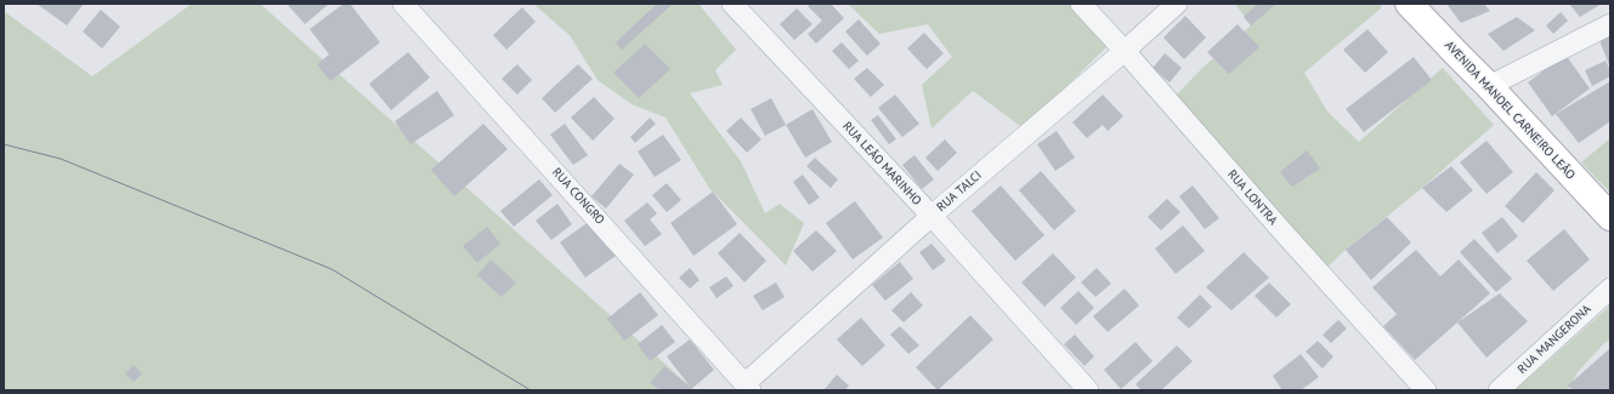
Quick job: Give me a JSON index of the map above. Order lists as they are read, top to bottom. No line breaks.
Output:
{"streets":{"main road":["AVENIDA MANOEL CARNEIRO LEÃO"],"street":["RUA LEÃO MARINHO","RUA TALCI","RUA CONGRO","RUA LONTRA","RUA MANGERONA"]},"crossings":[["RUA LEÃO MARINHO","RUA TALCI"],["RUA TALCI","RUA CONGRO"],["RUA TALCI","RUA LONTRA"]]}
